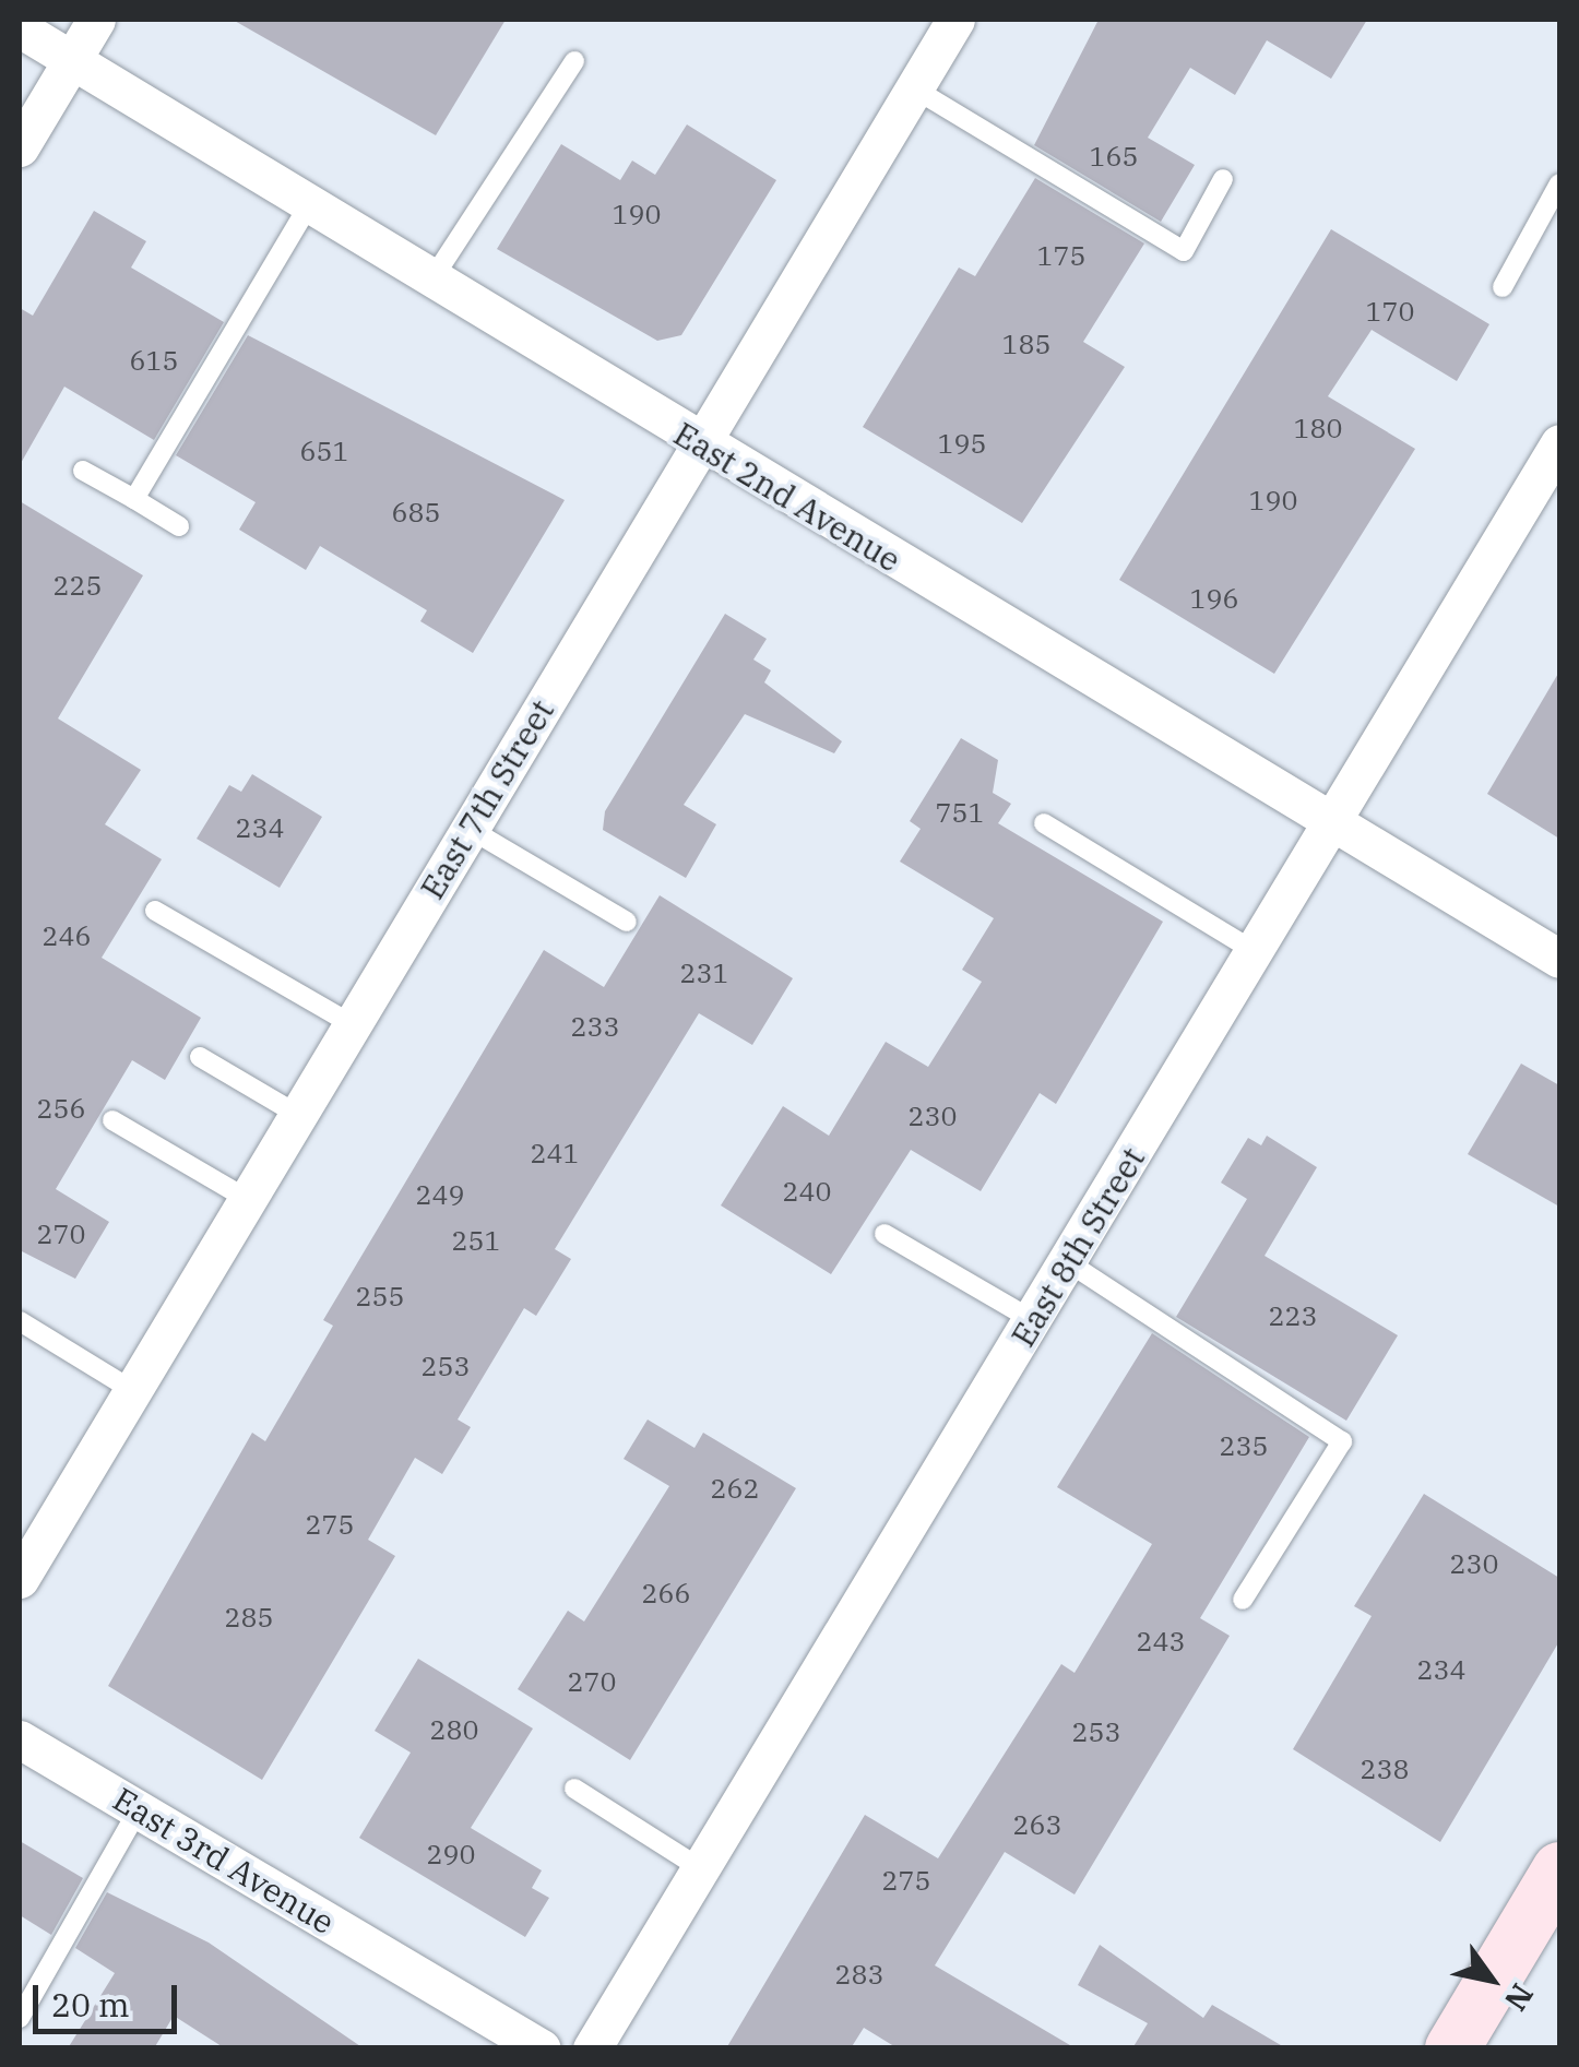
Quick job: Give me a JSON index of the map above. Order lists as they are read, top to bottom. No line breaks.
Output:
{"streets":{"street":["East 2nd Avenue","East 7th Street","East 8th Street","East 3rd Avenue"]},"crossings":[["East 2nd Avenue","East 7th Street"],["East 2nd Avenue","East 8th Street"]],"house_numbers":["165","190","175","170","185","615","180","195","651","190","685","225","196","751","234","246","231","233","256","230","241","240","249","270","251","255","223","253","235","262","275","230","266","285","243","234","270","280","253","238","263","290","275","283"],"scale_bar":"20 m","north":"bottom right"}
